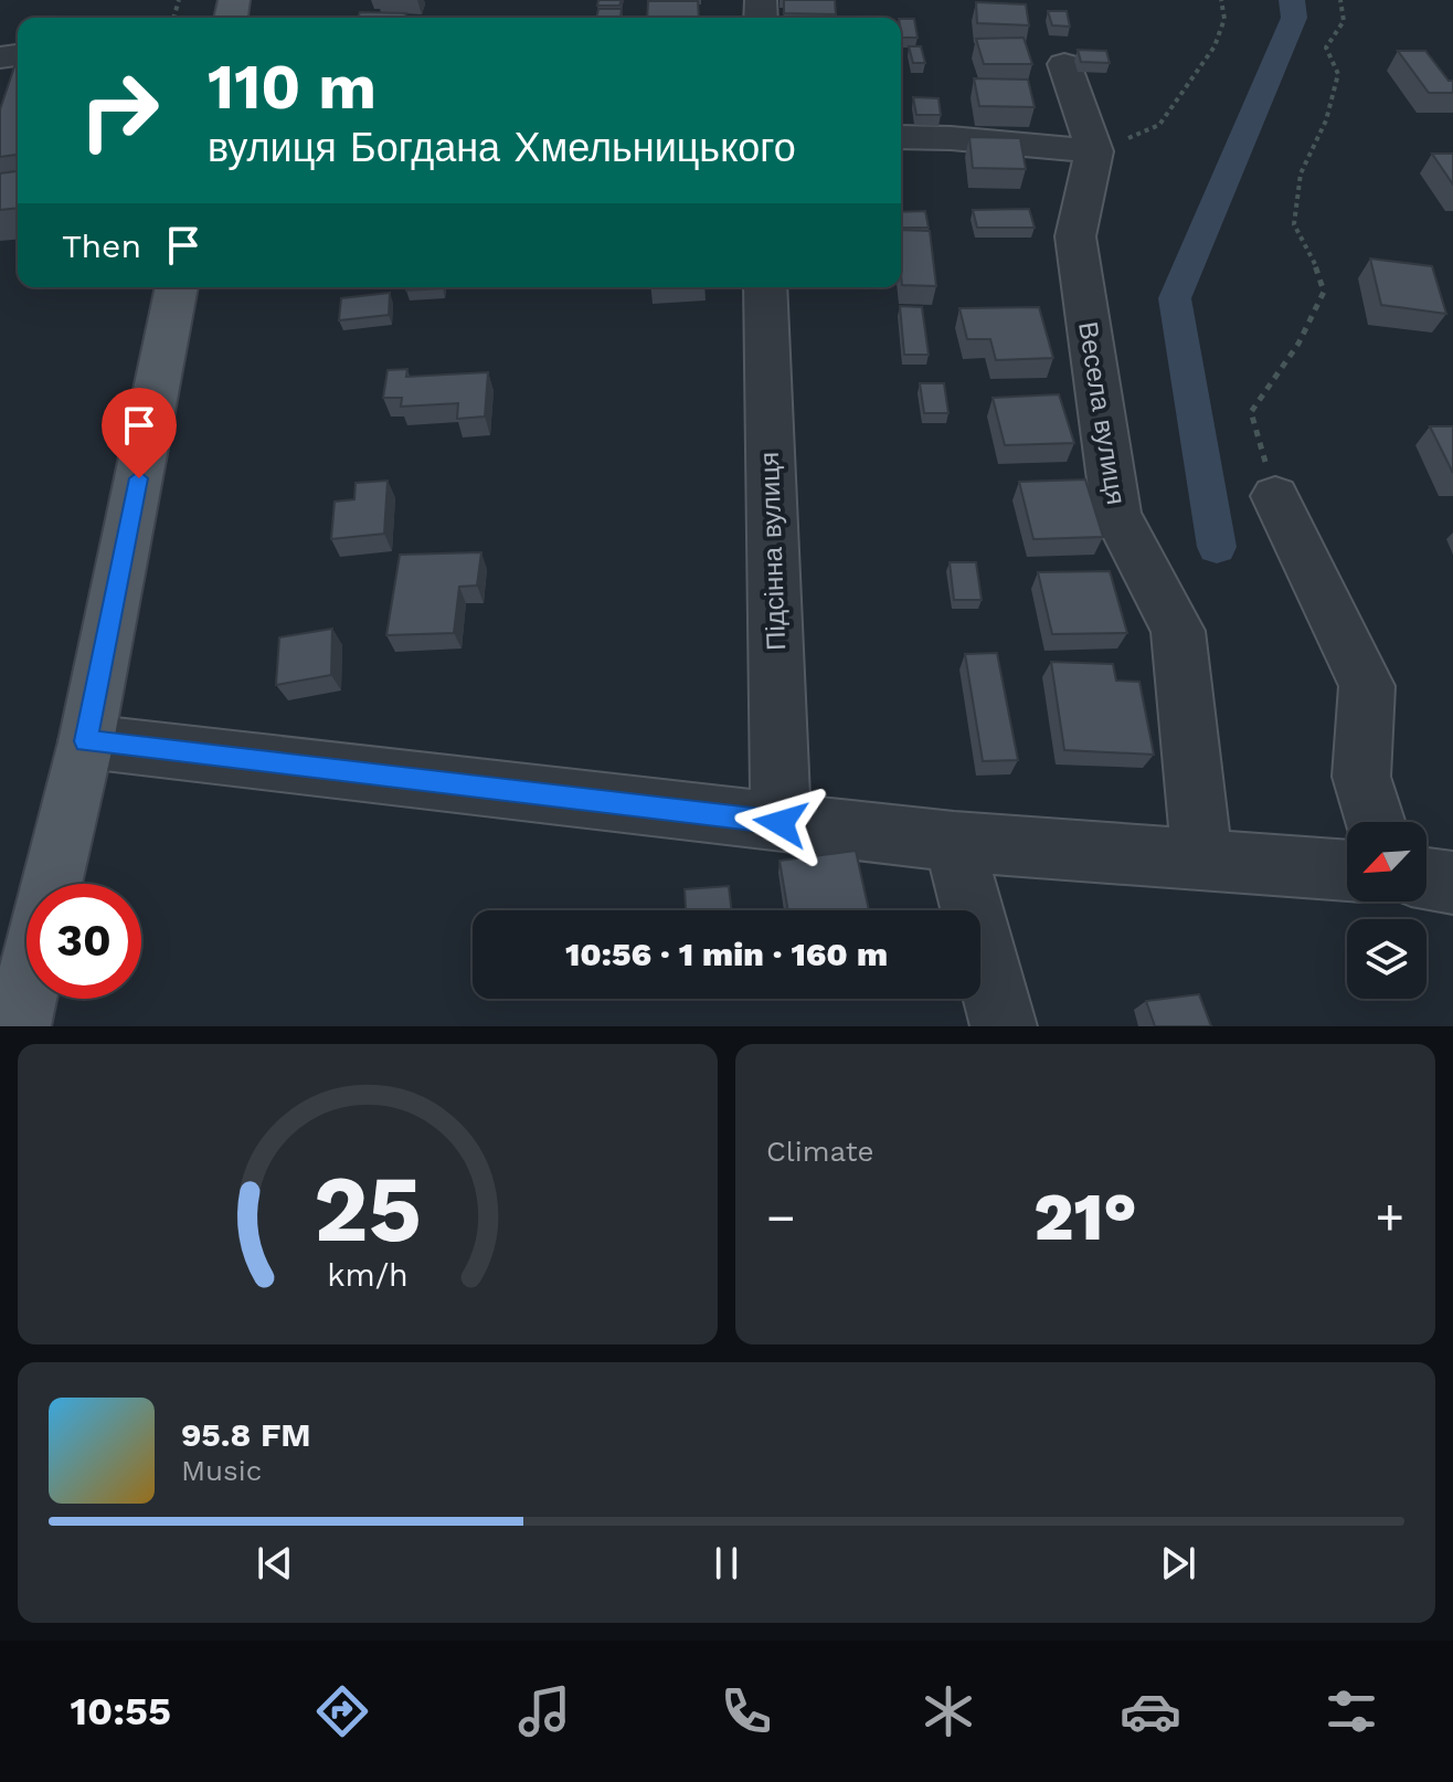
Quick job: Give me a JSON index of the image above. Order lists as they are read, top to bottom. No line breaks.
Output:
{"streets":{"street":["Весела вулиця","Підсінна вулиця"]},"north":"bottom left","page":{"turn":["110 m","вулиця Богдана Хмельницького"],"then":"Then","limit":"30","trip":"10:56 · 1 min · 160 m","tile":"Climate","heat":["−","21°","+"],"song":["95.8 FM","Music"],"tabs":"10:55","gauge":["25","km/h"]}}
